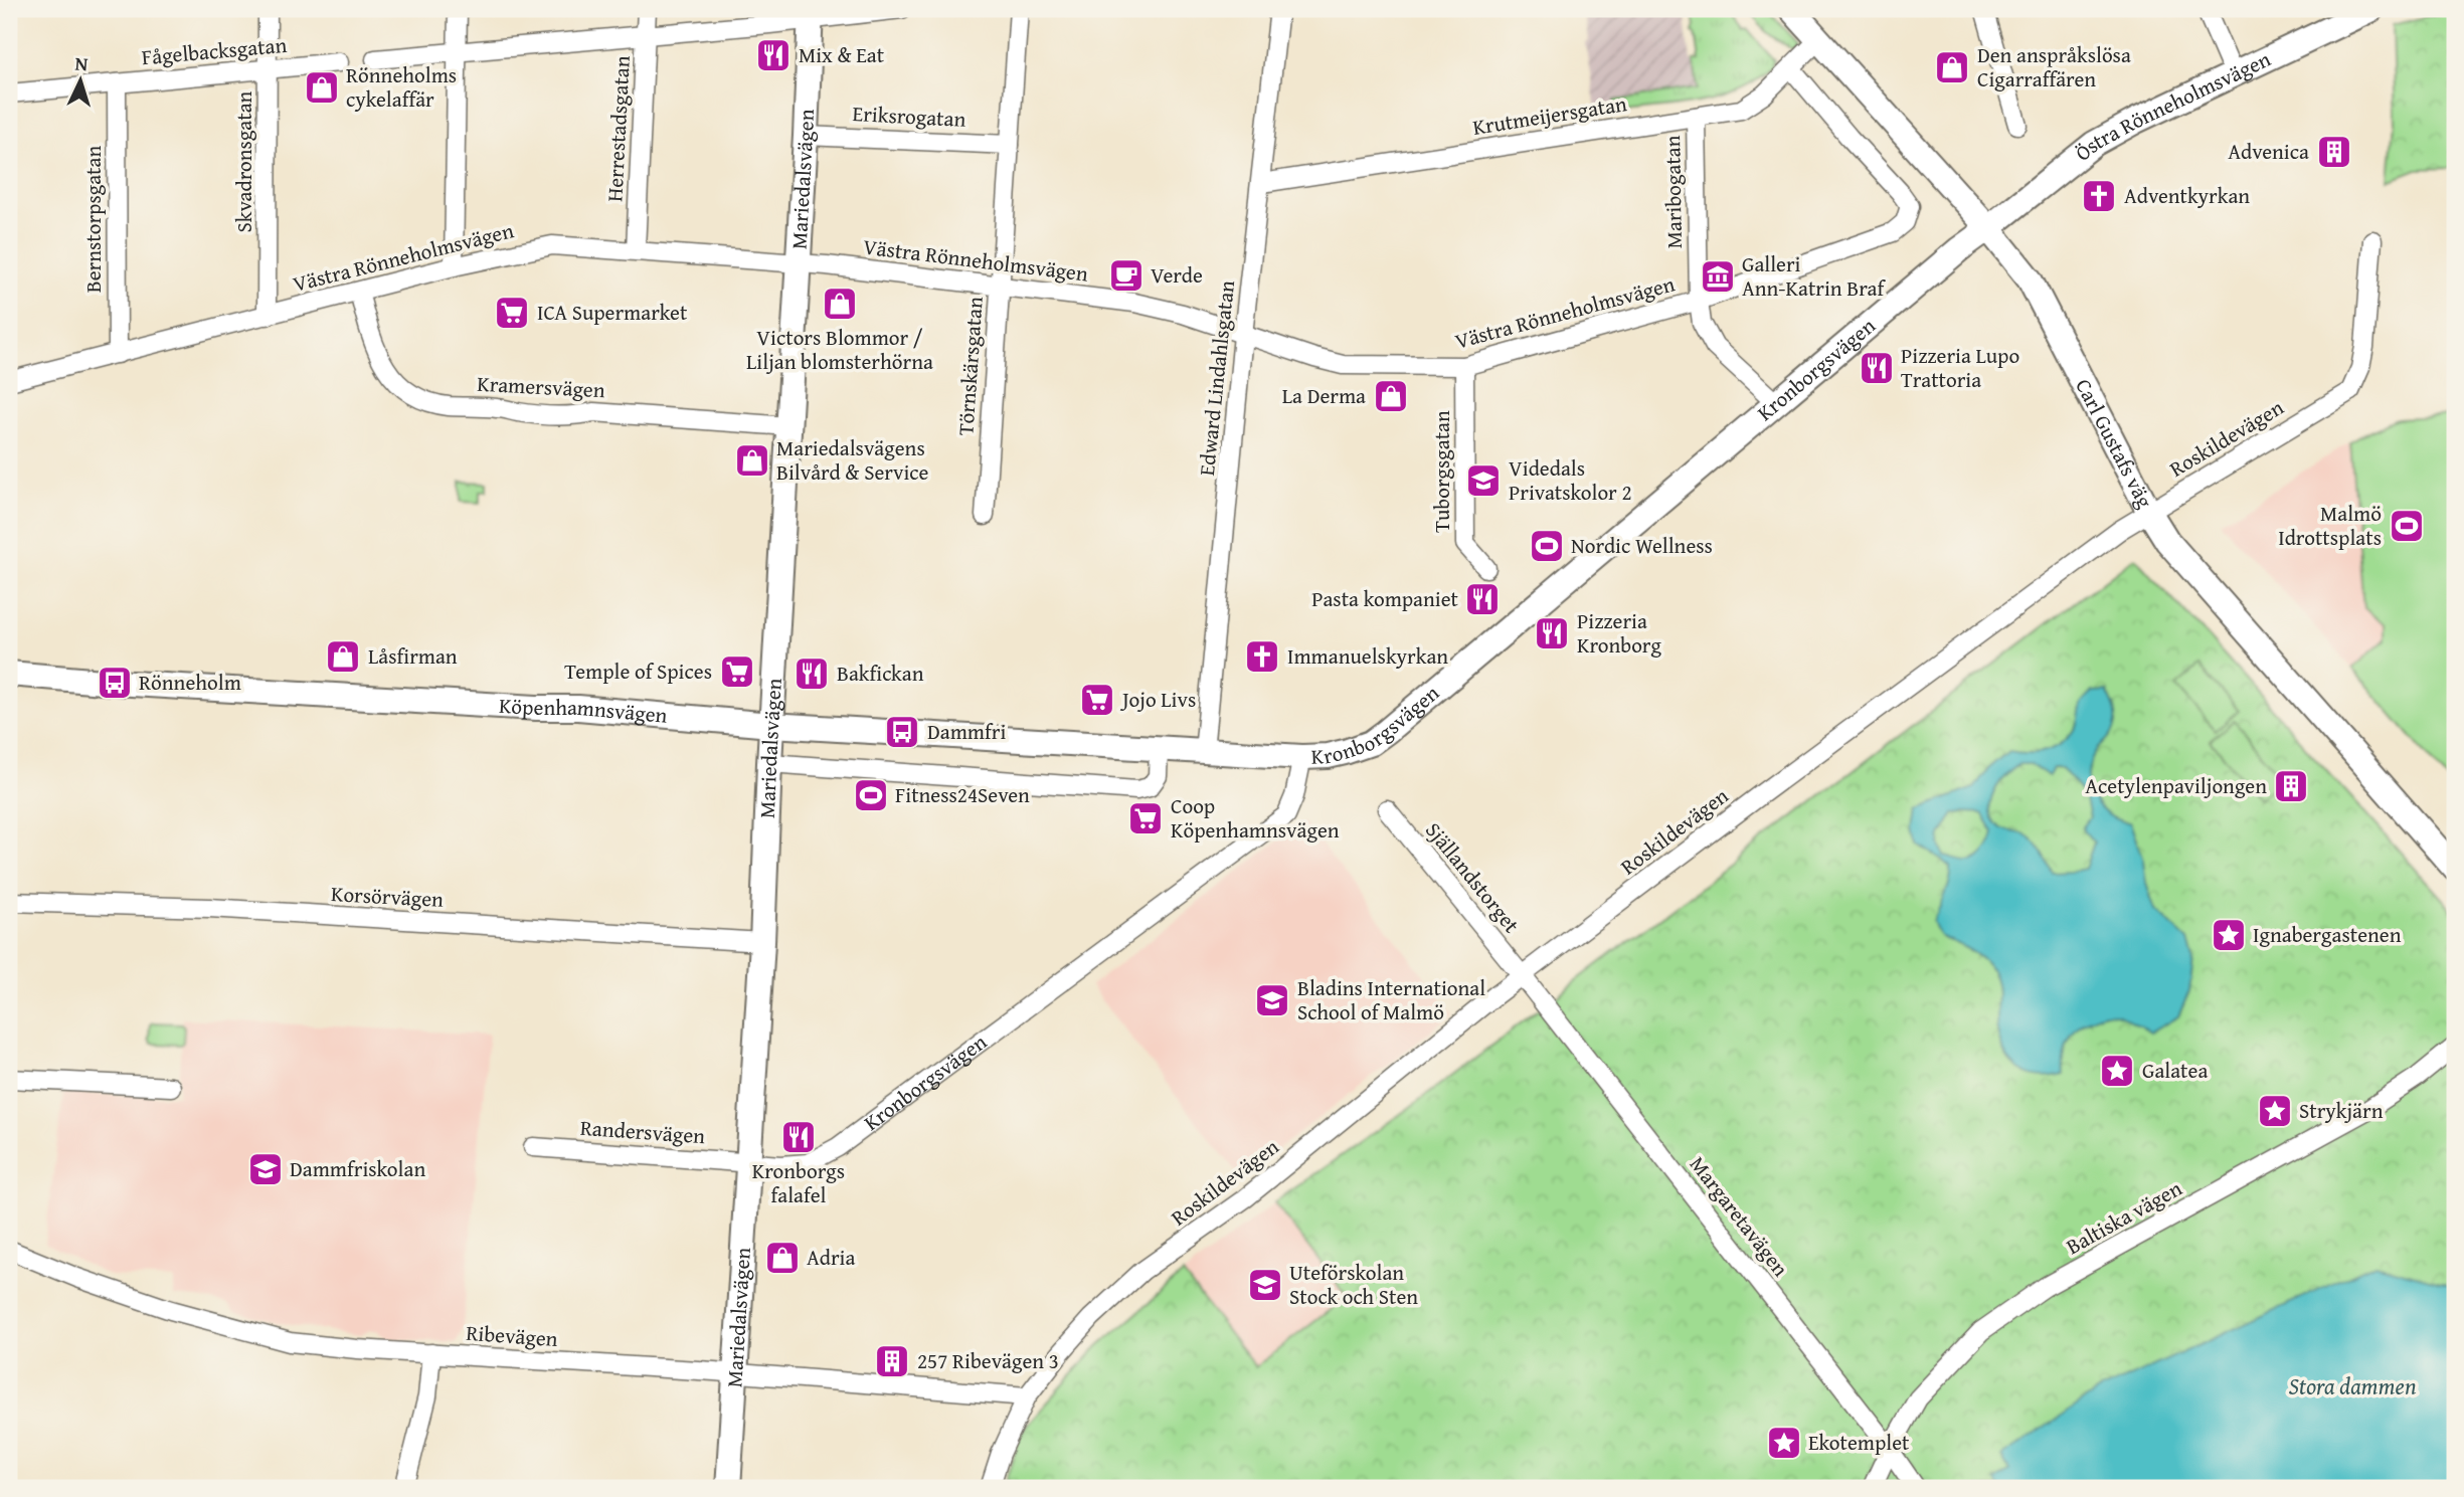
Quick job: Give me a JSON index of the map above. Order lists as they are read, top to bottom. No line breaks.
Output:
{"streets":{"street":["Fågelbacksgatan","Östra Rönneholmsvägen","Krutmeijersgatan","Eriksrogatan","Herrestadsgatan","Skvadronsgatan","Mariedalsvägen","Maribogatan","Bernstorpsgatan","Västra Rönneholmsvägen","Törnskärsgatan","Kronborgsvägen","Edward Lindahlsgatan","Kramersvägen","Roskildevägen","Carl Gustafs väg","Tuborgsgatan","Köpenhamnsvägen","Själlandstorget","Korsörvägen","Randersvägen","Margaretavägen","Baltiska vägen","Ribevägen"]},"crossings":[["Fågelbacksgatan","Skvadronsgatan"],["Fågelbacksgatan","Bernstorpsgatan"],["Östra Rönneholmsvägen","Kronborgsvägen"],["Östra Rönneholmsvägen","Carl Gustafs väg"],["Krutmeijersgatan","Maribogatan"],["Krutmeijersgatan","Västra Rönneholmsvägen"],["Krutmeijersgatan","Edward Lindahlsgatan"],["Krutmeijersgatan","Carl Gustafs väg"],["Eriksrogatan","Mariedalsvägen"],["Eriksrogatan","Törnskärsgatan"],["Herrestadsgatan","Västra Rönneholmsvägen"],["Skvadronsgatan","Västra Rönneholmsvägen"],["Mariedalsvägen","Västra Rönneholmsvägen"],["Mariedalsvägen","Kronborgsvägen"],["Mariedalsvägen","Kramersvägen"],["Mariedalsvägen","Köpenhamnsvägen"],["Mariedalsvägen","Korsörvägen"],["Mariedalsvägen","Randersvägen"],["Mariedalsvägen","Ribevägen"],["Maribogatan","Västra Rönneholmsvägen"],["Maribogatan","Kronborgsvägen"],["Bernstorpsgatan","Västra Rönneholmsvägen"],["Västra Rönneholmsvägen","Törnskärsgatan"],["Västra Rönneholmsvägen","Edward Lindahlsgatan"],["Västra Rönneholmsvägen","Kramersvägen"],["Västra Rönneholmsvägen","Tuborgsgatan"],["Kronborgsvägen","Carl Gustafs väg"],["Kronborgsvägen","Köpenhamnsvägen"],["Kronborgsvägen","Randersvägen"],["Edward Lindahlsgatan","Köpenhamnsvägen"],["Roskildevägen","Carl Gustafs väg"],["Roskildevägen","Själlandstorget"],["Roskildevägen","Margaretavägen"],["Roskildevägen","Ribevägen"],["Själlandstorget","Margaretavägen"],["Margaretavägen","Baltiska vägen"]],"water":["Stora dammen"],"places":{"restaurant":["Mix & Eat","Pizzeria Lupo Trattoria","Pasta kompaniet","Pizzeria Kronborg","Bakfickan","Kronborgs falafel"],"shop":["Den anspråkslösa Cigarraffären","Rönneholms cykelaffär","Victors Blommor / Liljan blomsterhörna","La Derma","Mariedalsvägens Bilvård & Service","Låsfirman","Adria"],"building":["Advenica","Acetylenpaviljongen","257 Ribevägen 3"],"church":["Adventkyrkan","Immanuelskyrkan"],"cafe":["Verde"],"museum":["Galleri Ann-Katrin Braf"],"supermarket":["ICA Supermarket","Temple of Spices","Jojo Livs","Coop Köpenhamnsvägen"],"school or university":["Videdals Privatskolor 2","Bladins International School of Malmö","Dammfriskolan","Uteförskolan Stock och Sten"],"sports":["Malmö Idrottsplats","Nordic Wellness","Fitness24Seven"],"bus stop":["Rönneholm","Dammfri"],"place":["Ignabergastenen","Galatea","Strykjärn","Ekotemplet"]},"north":"top"}
